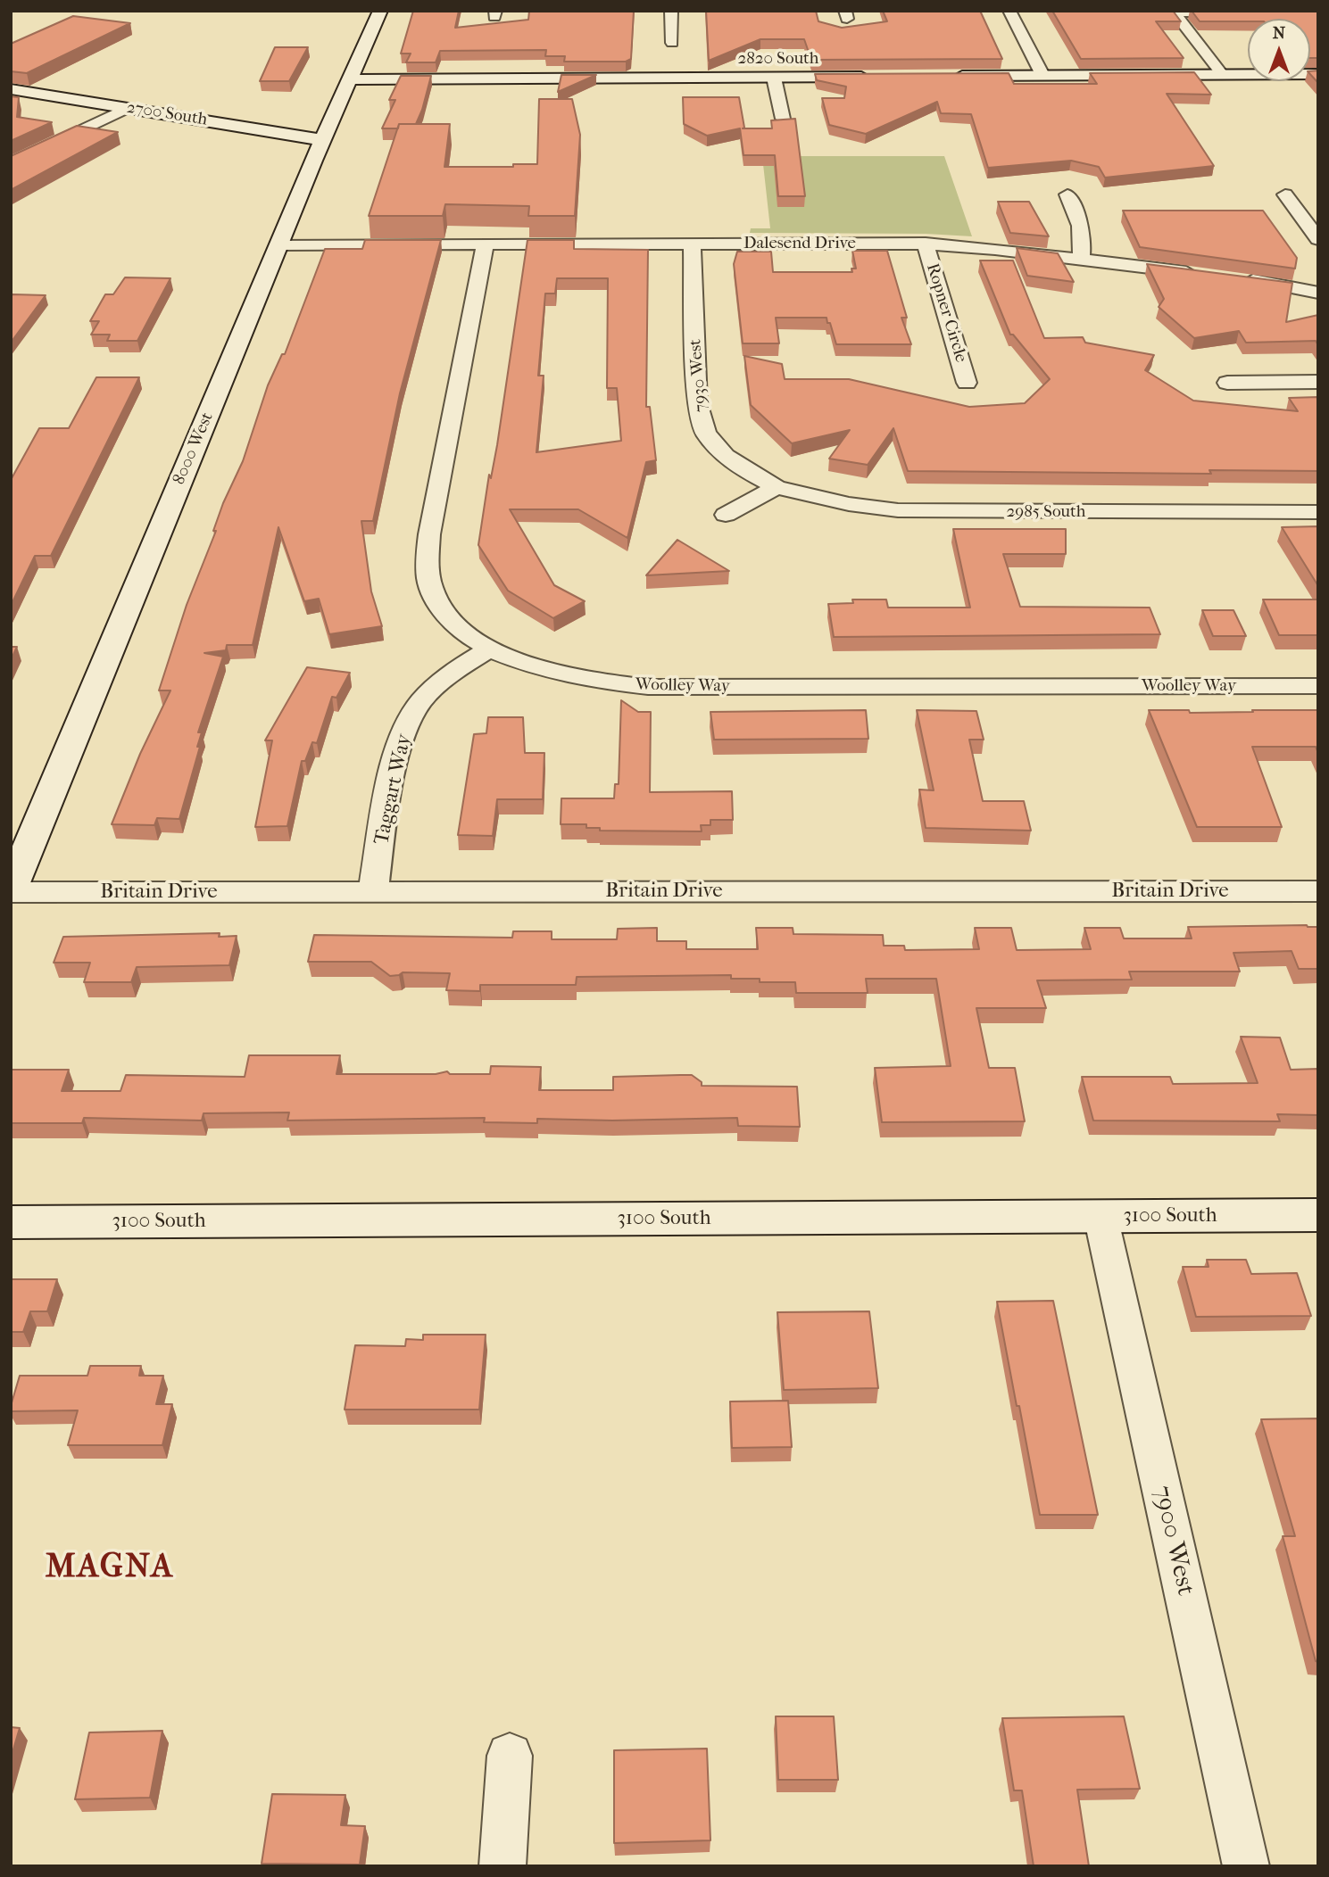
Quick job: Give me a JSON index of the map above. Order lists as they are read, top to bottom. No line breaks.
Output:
{"streets":{"street":["2820 South","2700 South","Dalesend Drive","Ropner Circle","7930 West","8000 West","2985 South","Woolley Way","Taggart Way","Britain Drive","3100 South","7900 West"]},"crossings":[["2820 South","8000 West"],["2700 South","8000 West"],["Dalesend Drive","Ropner Circle"],["Dalesend Drive","7930 West"],["Dalesend Drive","8000 West"],["Dalesend Drive","Woolley Way"],["7930 West","2985 South"],["8000 West","Britain Drive"],["Woolley Way","Taggart Way"],["Taggart Way","Britain Drive"],["3100 South","7900 West"]],"districts":["MAGNA"],"north":"top"}
